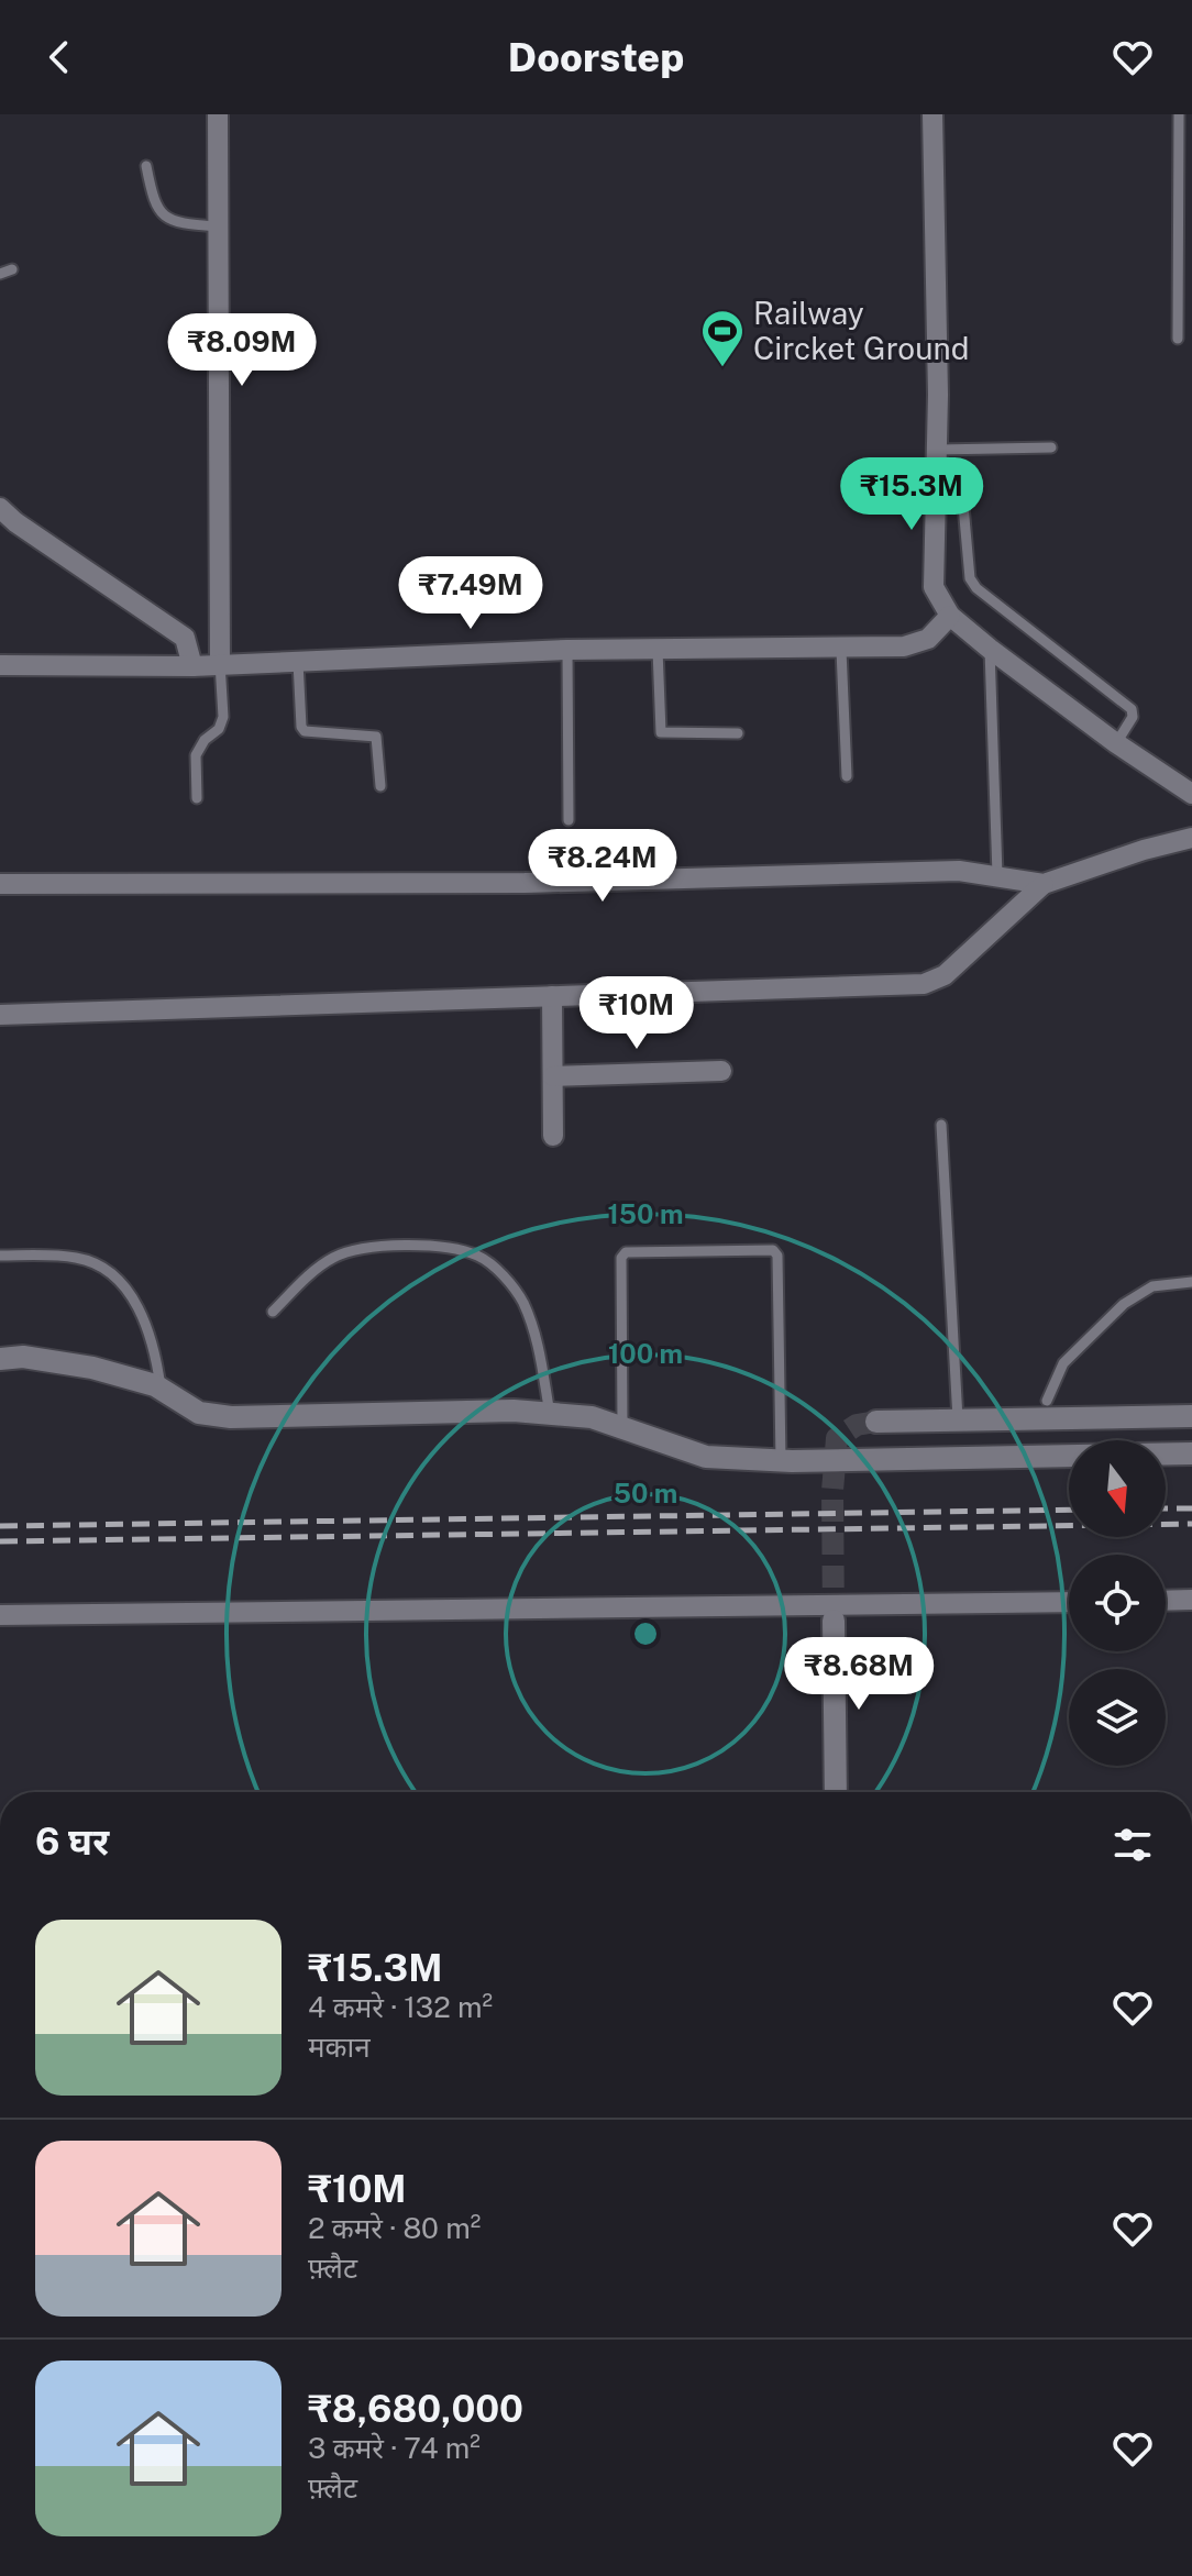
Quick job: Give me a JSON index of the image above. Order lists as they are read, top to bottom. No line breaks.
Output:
{"places":{"sports":["Railway Circket Ground"]},"north":"bottom","page":{"header":"Doorstep","price":["₹8.09M","₹15.3M","₹7.49M","₹8.24M","₹10M","₹8.68M"],"heading":"6 घर","list":[{"name":"₹15.3M","note":"4 कमरे · 132 m² · मकान"},{"name":"₹10M","note":"2 कमरे · 80 m² · फ़्लैट"},{"name":"₹8,680,000","note":"3 कमरे · 74 m² · फ़्लैट"}]},"rings":["150 m","100 m","50 m"]}
